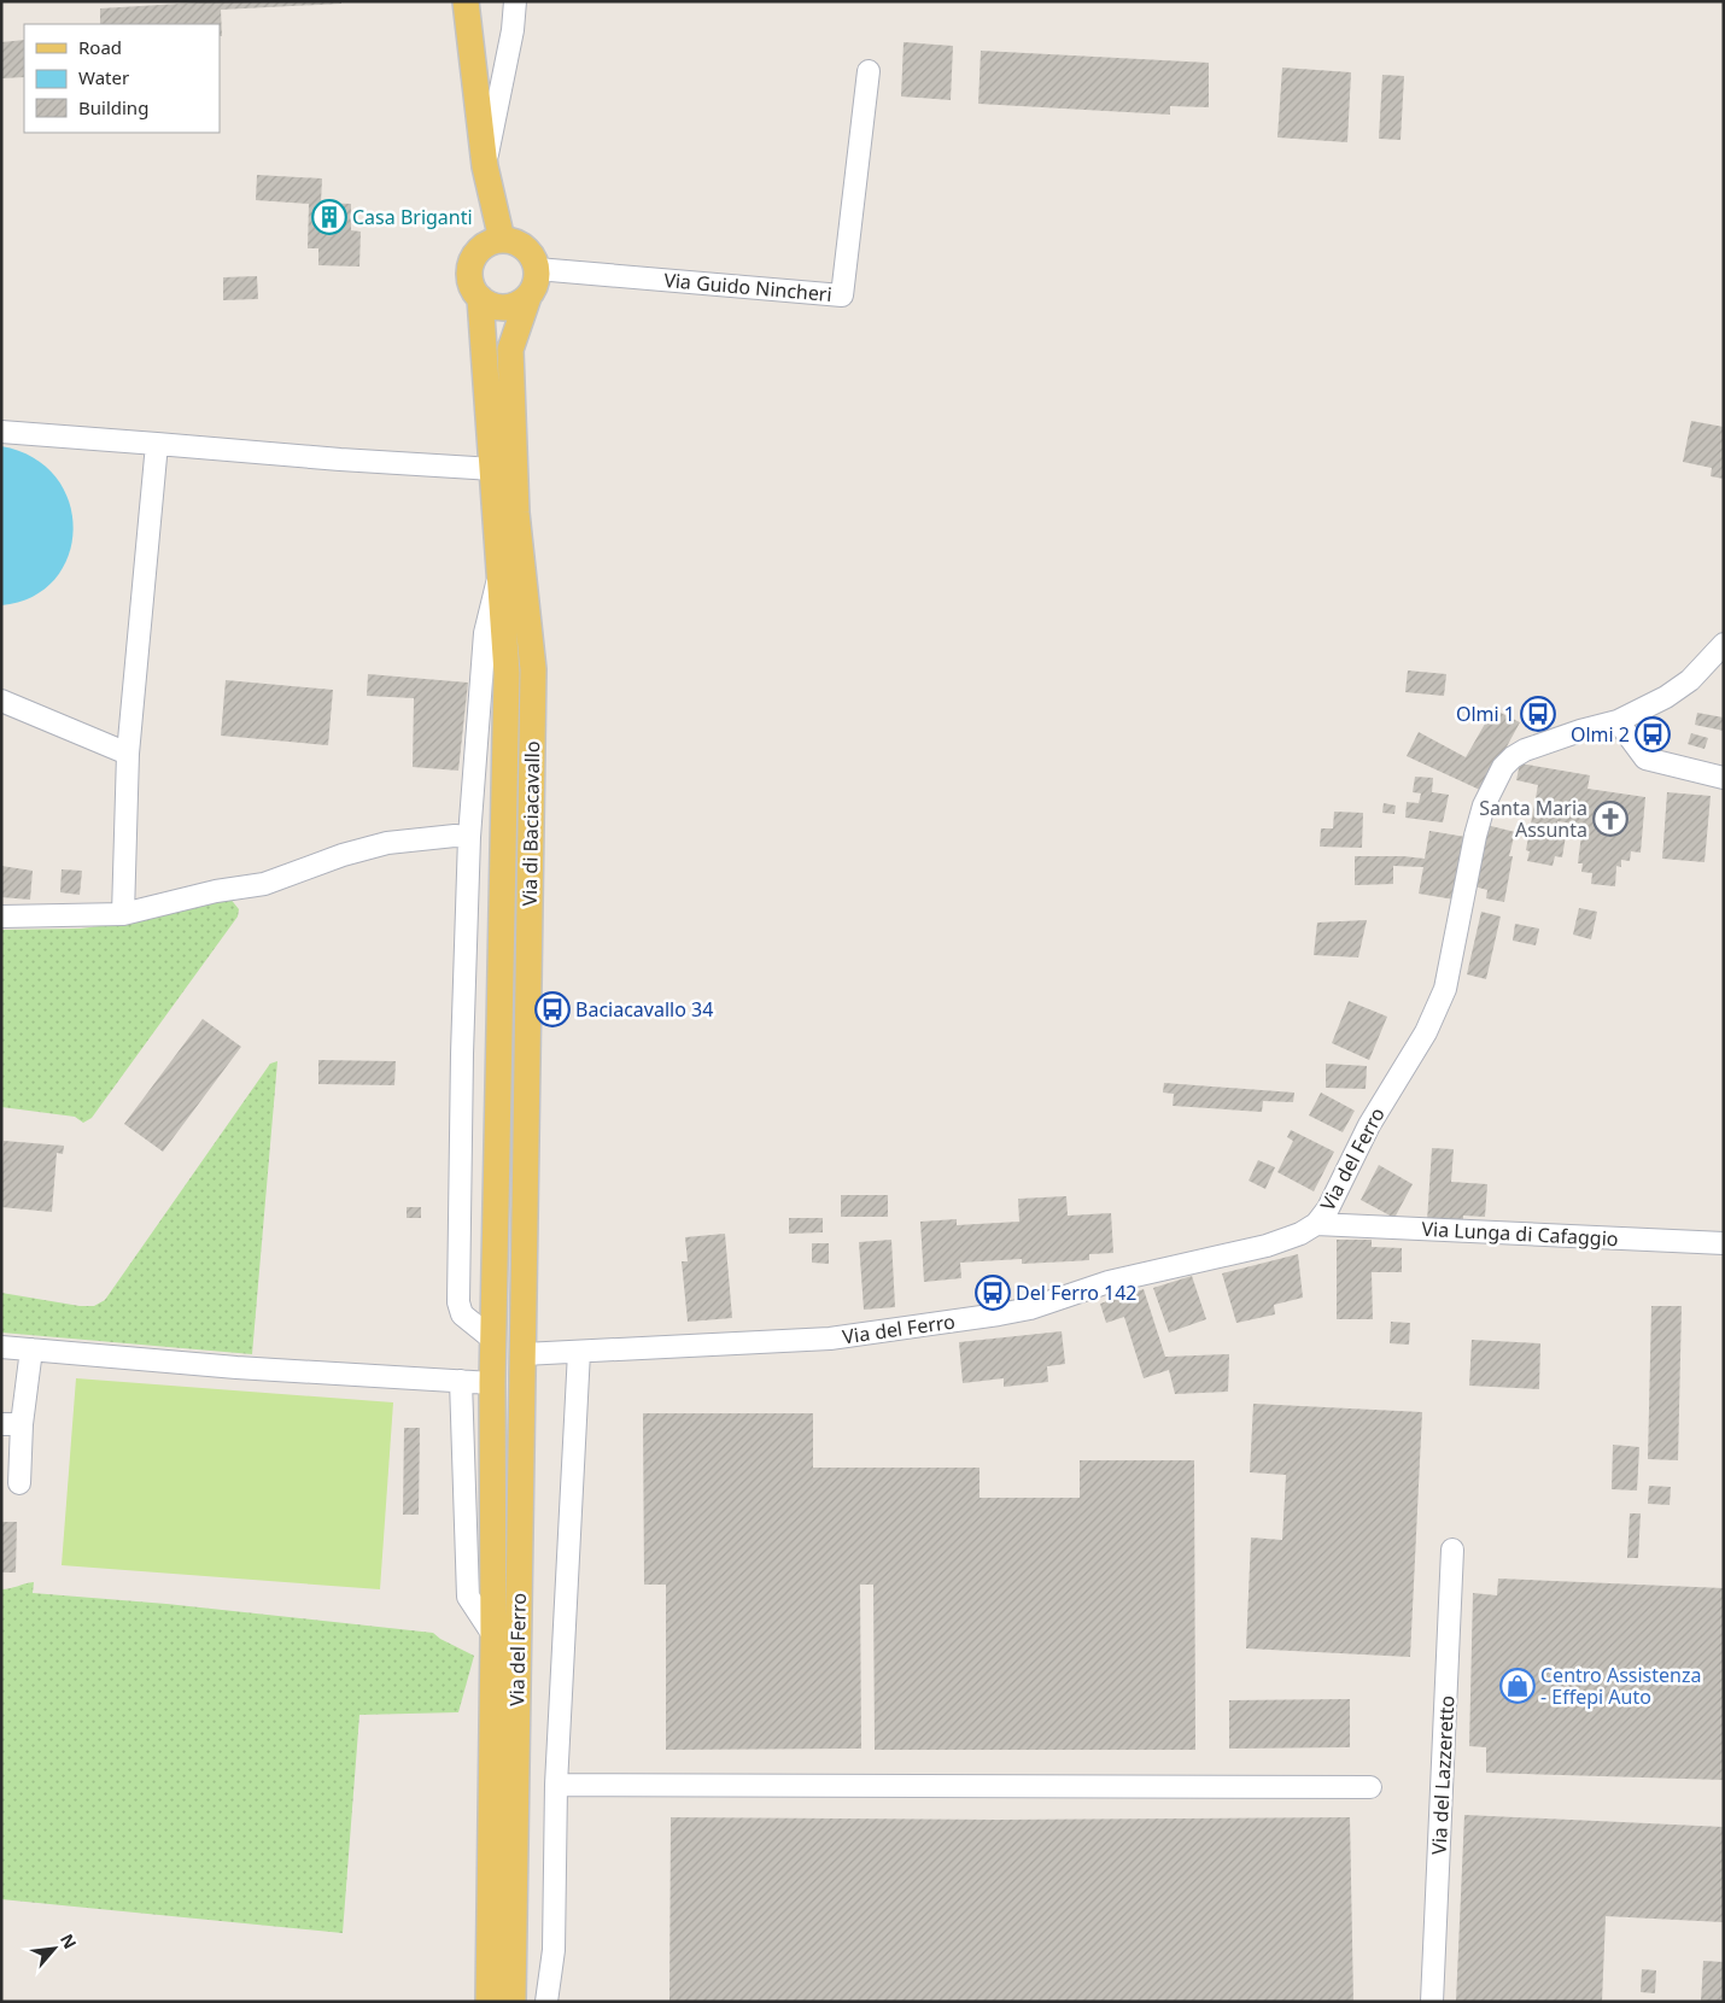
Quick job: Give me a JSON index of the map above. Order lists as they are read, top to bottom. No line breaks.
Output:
{"streets":{"main road":["Via di Baciacavallo","Via del Ferro"],"street":["Via Guido Nincheri","Via Lunga di Cafaggio","Via del Lazzeretto"]},"crossings":[["Via Guido Nincheri","Via di Baciacavallo"],["Via di Baciacavallo","Via del Ferro"],["Via del Ferro","Via Lunga di Cafaggio"]],"places":{"building":["Casa Briganti"],"bus stop":["Olmi 1","Olmi 2","Baciacavallo 34","Del Ferro 142"],"church":["Santa Maria Assunta"],"shop":["Centro Assistenza - Effepi Auto"]},"legend":["Road","Water","Building"],"north":"top right"}
